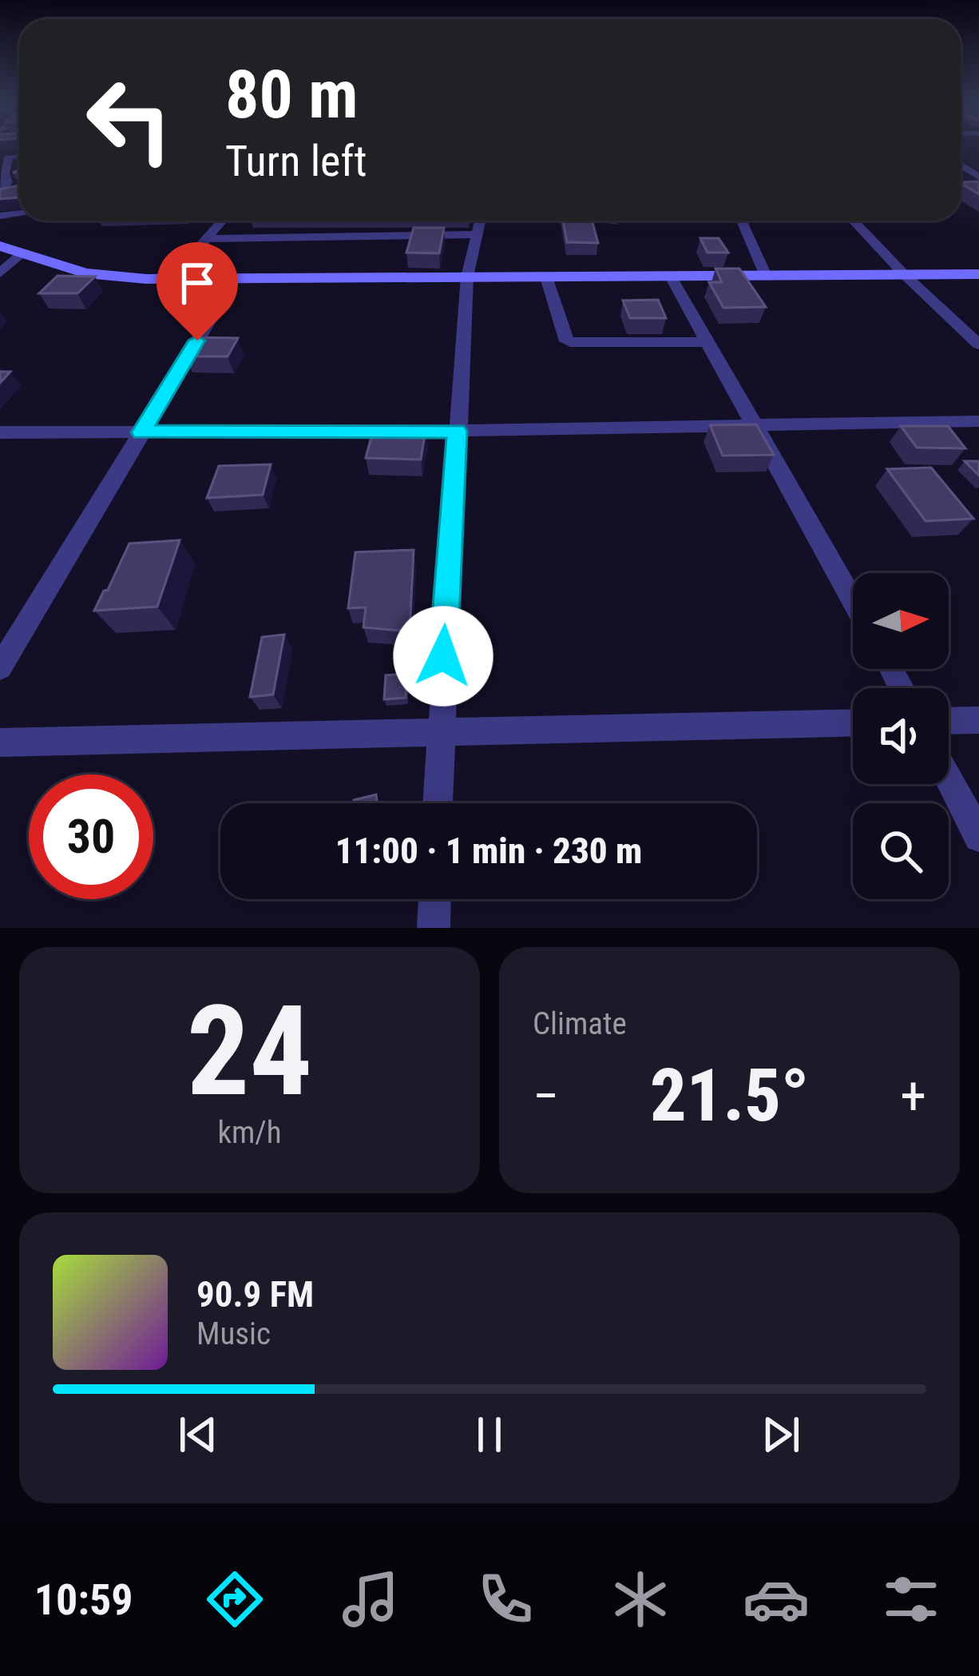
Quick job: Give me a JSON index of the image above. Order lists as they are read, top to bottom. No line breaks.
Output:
{"north":"right","page":{"turn":["80 m","Turn left"],"limit":"30","trip":"11:00 · 1 min · 230 m","tile":[["24","km/h"],"Climate"],"heat":["−","21.5°","+"],"song":["90.9 FM","Music"],"tabs":"10:59"}}
